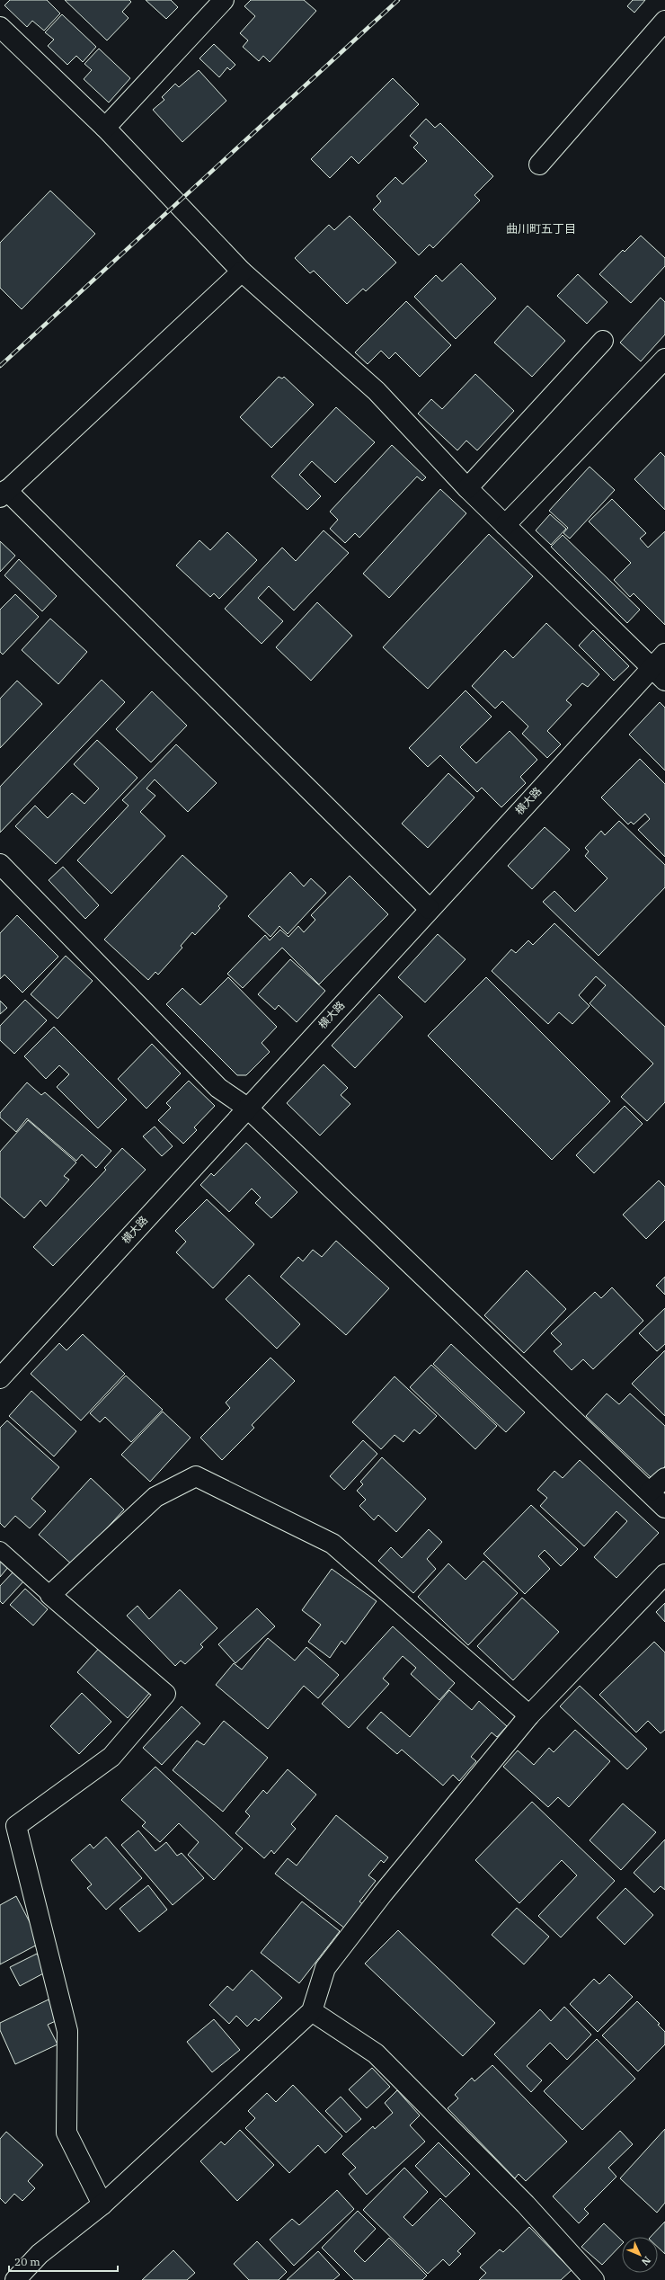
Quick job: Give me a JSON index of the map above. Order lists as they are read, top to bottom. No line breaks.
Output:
{"streets":{"street":["横大路"]},"districts":["曲川町五丁目"],"scale_bar":"20 m","north":"bottom right"}
